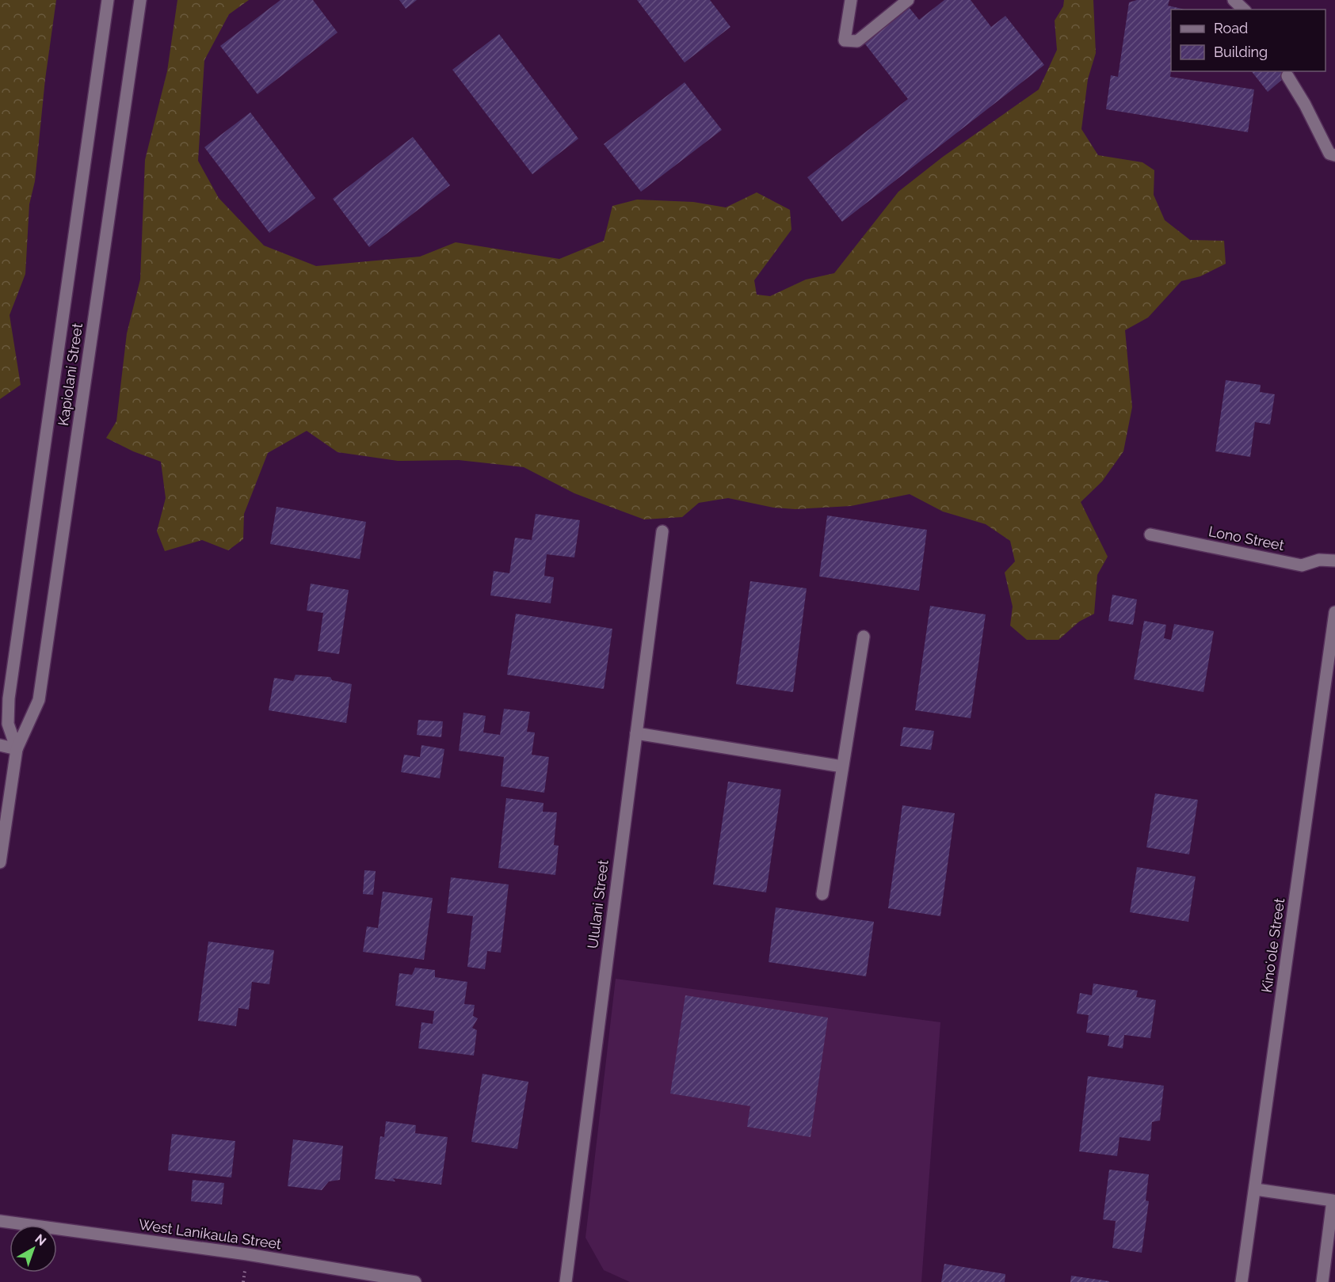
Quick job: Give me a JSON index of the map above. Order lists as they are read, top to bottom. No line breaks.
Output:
{"streets":{"street":["Kapiolani Street","Lono Street","Ululani Street","Kinoʻole Street","West Lanikaula Street"]},"legend":["Road","Building"],"north":"top right"}
